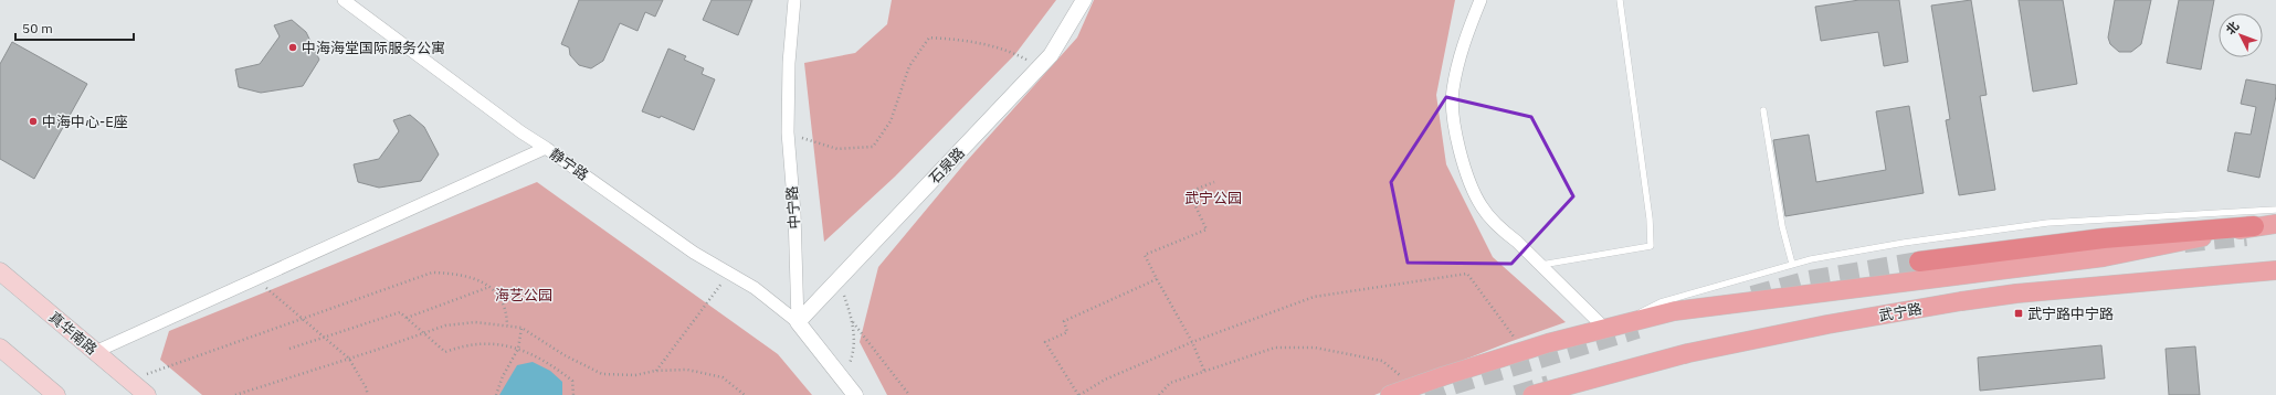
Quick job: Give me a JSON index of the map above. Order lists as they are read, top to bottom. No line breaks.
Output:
{"streets":{"main road":["武宁路","真华南路"],"street":["静宁路","石泉路","中宁路"]},"crossings":[["静宁路","石泉路"],["静宁路","中宁路"],["石泉路","中宁路"]],"parks":["武宁公园","海艺公园"],"places":{"other":["中海海堂国际服务公寓","中海中心-E座"],"transit":["武宁路中宁路"]},"scale_bar":"50 m","north":"top left"}
